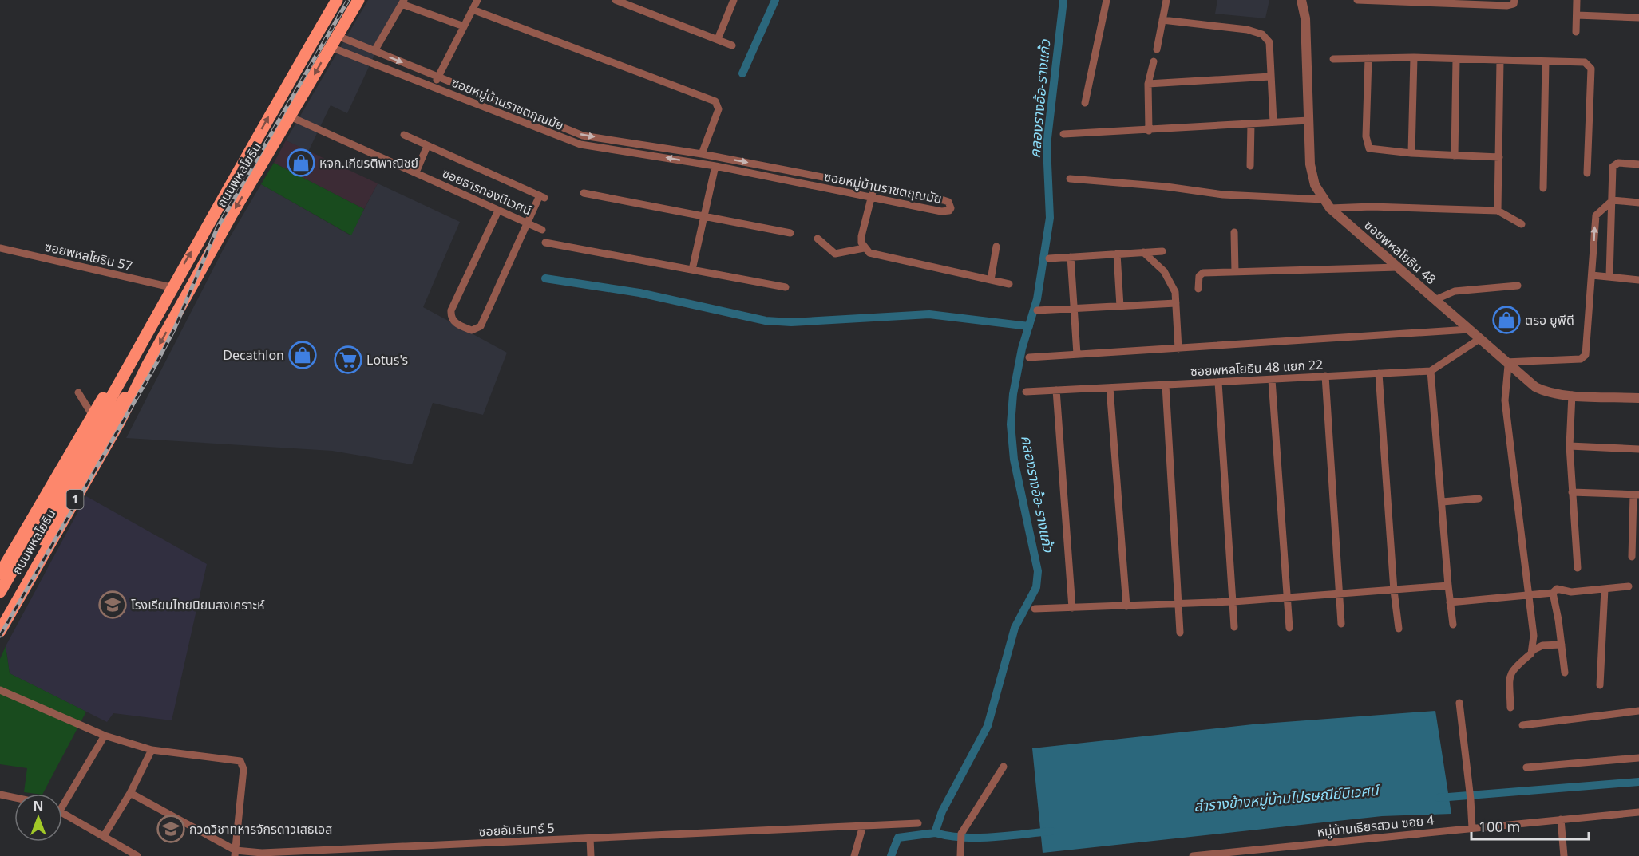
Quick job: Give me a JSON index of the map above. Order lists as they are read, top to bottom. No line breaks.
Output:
{"streets":{"main road":["ถนนพหลโยธิน","1"],"street":["ซอยหมู่บ้านราชตฤณมัย","ซอยธารทองนิเวศน์","ซอยพหลโยธิน 48","ซอยพหลโยธิน 57","ซอยพหลโยธิน 48 แยก 22","หมู่บ้านเธียรสวน ซอย 4","ซอยอัมรินทร์ 5"]},"crossings":[["ซอยหมู่บ้านราชตฤณมัย","ถนนพหลโยธิน"],["ถนนพหลโยธิน","ซอยธารทองนิเวศน์"],["ถนนพหลโยธิน","ซอยพหลโยธิน 57"]],"water":["คลองรางอ้อ-รางแก้ว","ลำรางข้างหมู่บ้านไปรษณีย์นิเวศน์"],"places":{"shop":["หจก.เกียรติพาณิชย์","ตรอ ยูพีดี","Decathlon"],"supermarket":["Lotus's"],"school or university":["โรงเรียนไทยนิยมสงเคราะห์","กวดวิชาทหารจักรดาวเสธเอส"]},"scale_bar":"100 m","north":"top"}
